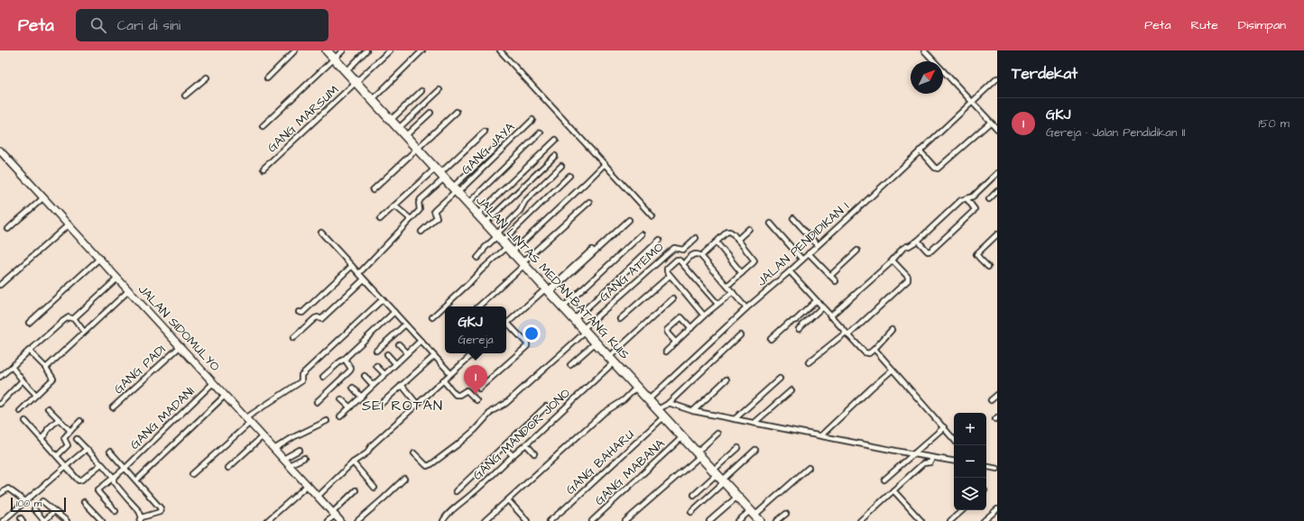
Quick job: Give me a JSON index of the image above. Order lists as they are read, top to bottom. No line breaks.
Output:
{"streets":{"highway":["JALAN LINTAS MEDAN–BATANG KUIS"],"street":["GANG MARSUM","GANG JAYA","JALAN PENDIDIKAN I","GANG ATEMO","JALAN SIDOMULYO","GANG PADI","GANG MADANI","GANG MANDOR JONO","GANG BAHARU","GANG MABANA"]},"crossings":[["GANG MARSUM","JALAN LINTAS MEDAN–BATANG KUIS"],["GANG JAYA","JALAN LINTAS MEDAN–BATANG KUIS"],["JALAN PENDIDIKAN I","JALAN LINTAS MEDAN–BATANG KUIS"],["GANG ATEMO","JALAN LINTAS MEDAN–BATANG KUIS"],["JALAN LINTAS MEDAN–BATANG KUIS","GANG MANDOR JONO"],["JALAN LINTAS MEDAN–BATANG KUIS","GANG BAHARU"],["JALAN LINTAS MEDAN–BATANG KUIS","GANG MABANA"],["JALAN SIDOMULYO","GANG PADI"],["JALAN SIDOMULYO","GANG MADANI"]],"districts":["SEI ROTAN"],"scale_bar":"100 m","north":"top right","page":{"header":"Peta","search":"Cari di sini","nav":["Peta","Rute","Disimpan"],"heading":"Terdekat","list":[{"mark":"1","name":"GKJ","note":"Gereja · Jalan Pendidikan II","value":"150 m"}],"popup":["GKJ","Gereja"],"pins":"1","map_buttons":["+","−"],"scale":"100 m"}}
